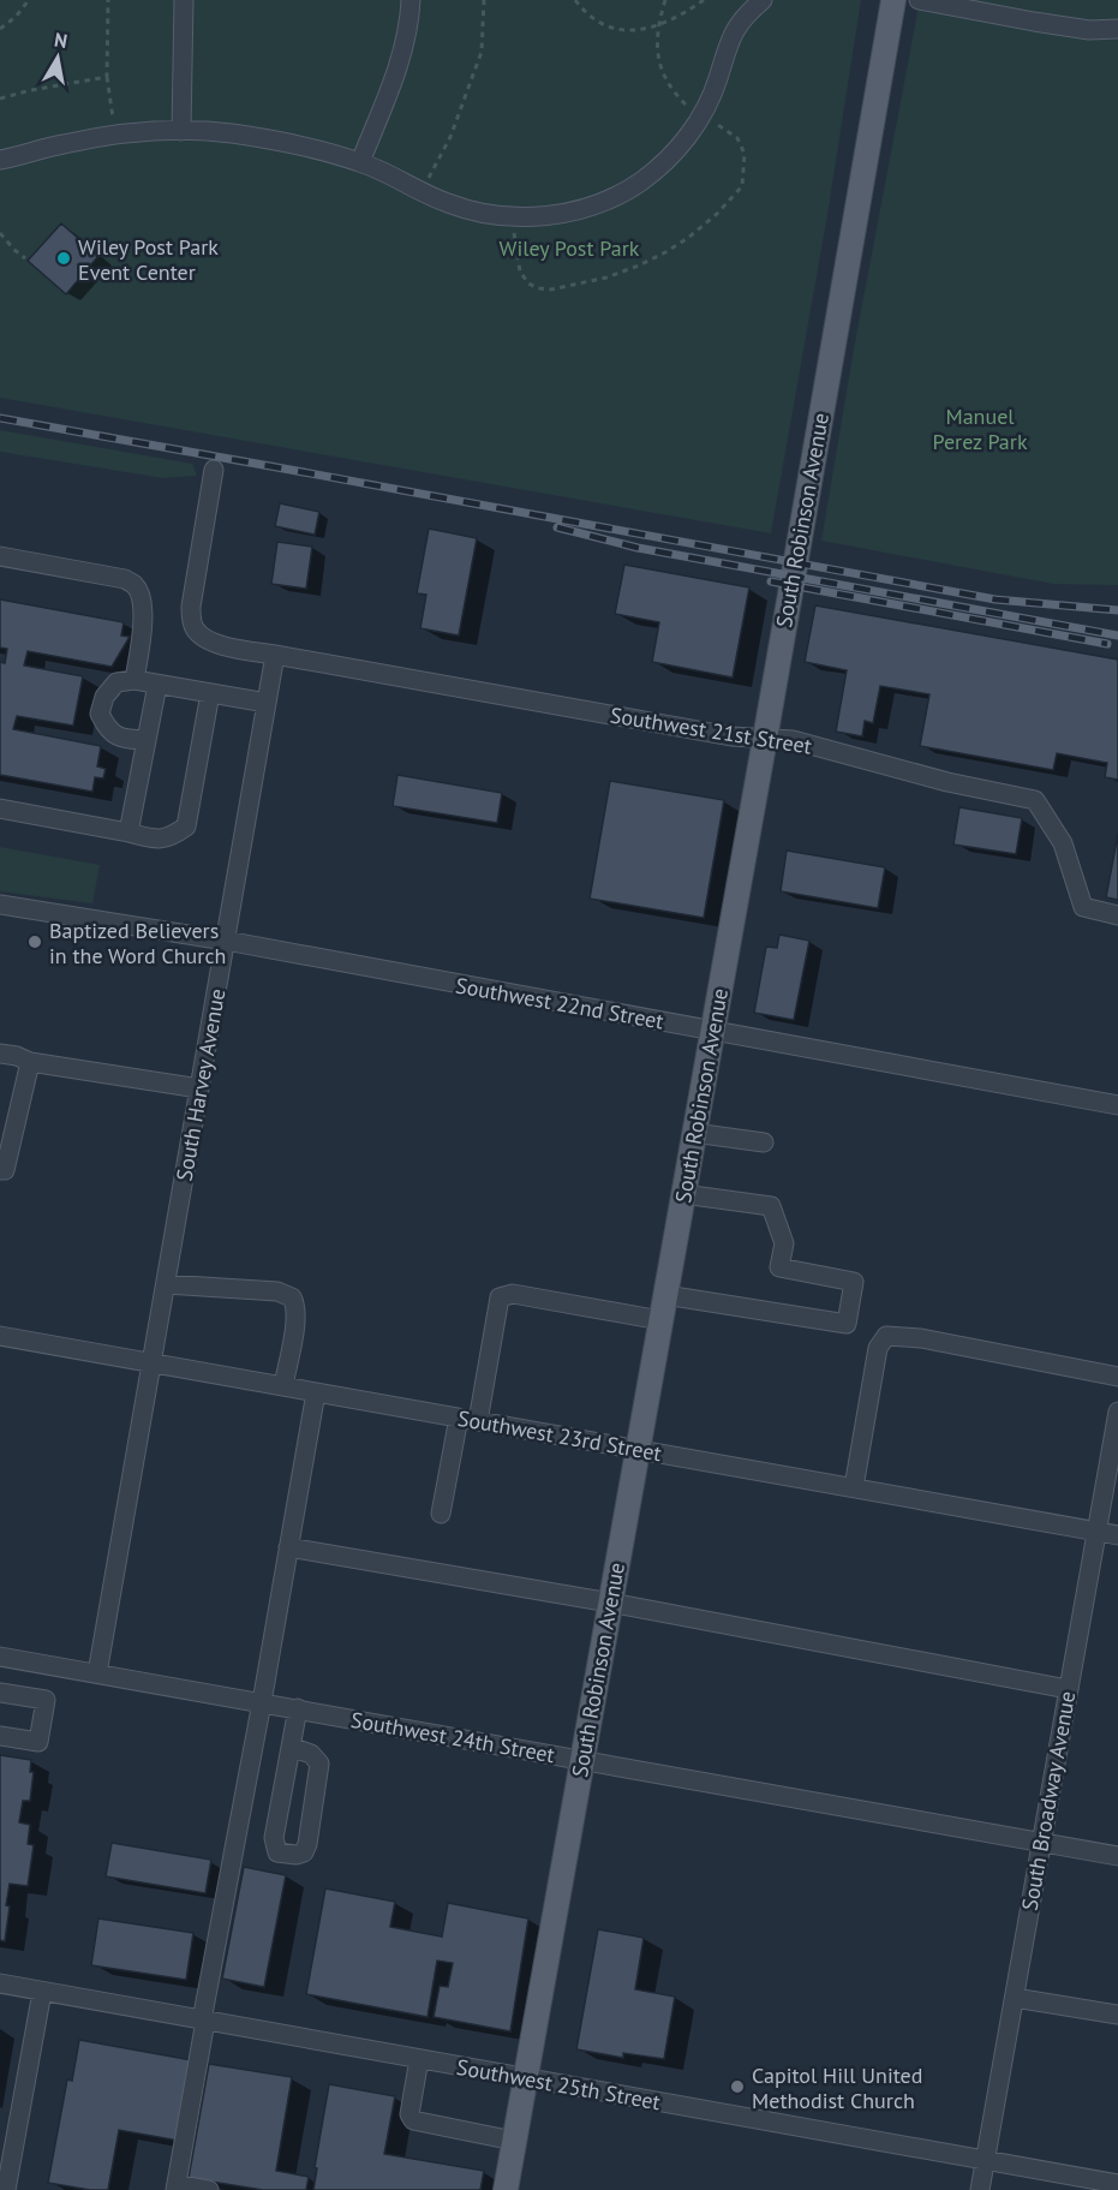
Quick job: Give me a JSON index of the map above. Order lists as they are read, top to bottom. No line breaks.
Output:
{"streets":{"main road":["South Robinson Avenue"],"street":["Southwest 21st Street","Southwest 22nd Street","South Harvey Avenue","Southwest 23rd Street","Southwest 24th Street","South Broadway Avenue","Southwest 25th Street"]},"crossings":[["South Robinson Avenue","Southwest 21st Street"],["South Robinson Avenue","Southwest 22nd Street"],["South Robinson Avenue","Southwest 23rd Street"],["South Robinson Avenue","Southwest 24th Street"],["South Robinson Avenue","Southwest 25th Street"],["Southwest 21st Street","South Harvey Avenue"],["Southwest 22nd Street","South Harvey Avenue"],["South Harvey Avenue","Southwest 23rd Street"],["South Harvey Avenue","Southwest 24th Street"],["Southwest 23rd Street","South Broadway Avenue"],["Southwest 24th Street","South Broadway Avenue"],["South Broadway Avenue","Southwest 25th Street"]],"parks":["Wiley Post Park","Manuel Perez Park"],"places":["Wiley Post Park Event Center","Baptized Believers in the Word Church","Capitol Hill United Methodist Church"],"north":"top"}
